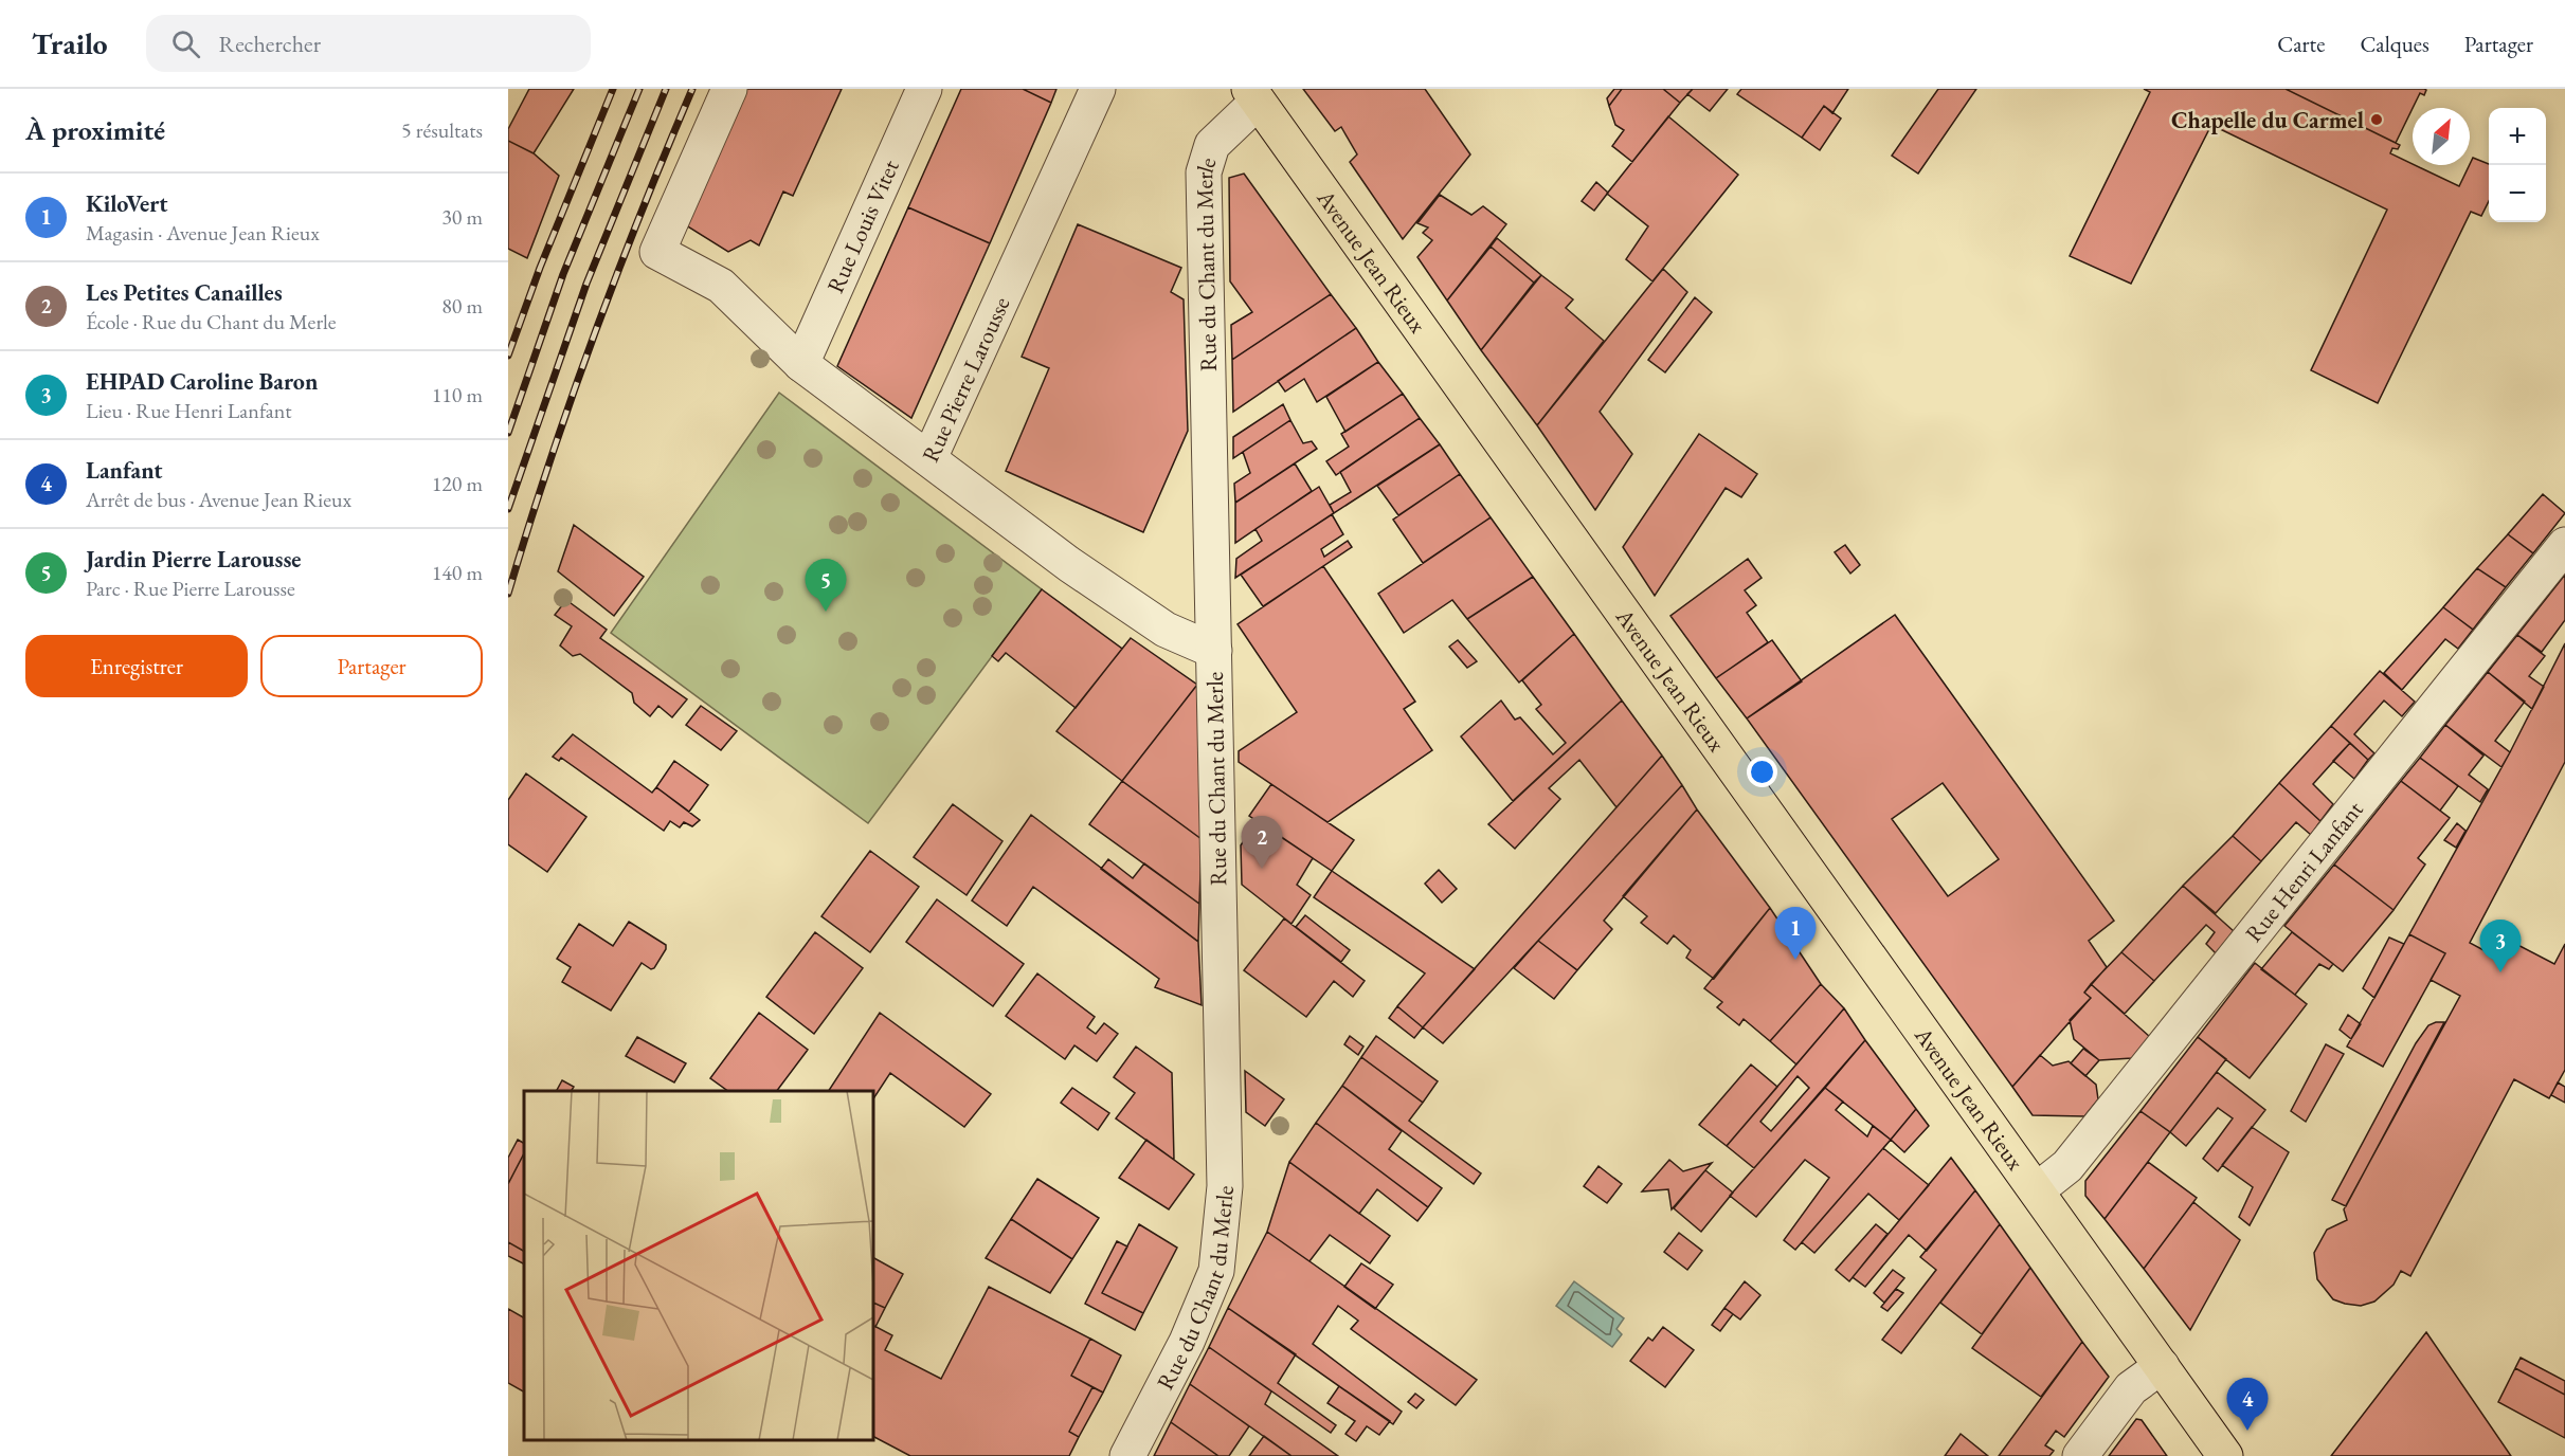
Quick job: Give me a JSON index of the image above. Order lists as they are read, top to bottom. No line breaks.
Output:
{"streets":{"main road":["Avenue Jean Rieux"],"street":["Rue Louis Vitet","Rue du Chant du Merle","Rue Pierre Larousse","Rue Henri Lanfant"]},"crossings":[["Avenue Jean Rieux","Rue du Chant du Merle"],["Avenue Jean Rieux","Rue Henri Lanfant"],["Rue du Chant du Merle","Rue Pierre Larousse"]],"places":["Chapelle du Carmel"],"north":"top right","page":{"header":"Trailo","search":"Rechercher","nav":["Carte","Calques","Partager"],"heading":["À proximité","5 résultats"],"map_buttons":["+","−"],"list":[{"mark":"1","name":"KiloVert","note":"Magasin · Avenue Jean Rieux","value":"30 m"},{"mark":"2","name":"Les Petites Canailles","note":"École · Rue du Chant du Merle","value":"80 m"},{"mark":"3","name":"EHPAD Caroline Baron","note":"Lieu · Rue Henri Lanfant","value":"110 m"},{"mark":"4","name":"Lanfant","note":"Arrêt de bus · Avenue Jean Rieux","value":"120 m"},{"mark":"5","name":"Jardin Pierre Larousse","note":"Parc · Rue Pierre Larousse","value":"140 m"}],"pins":["5","2","1","3","4"],"buttons":["Enregistrer","Partager"]}}
